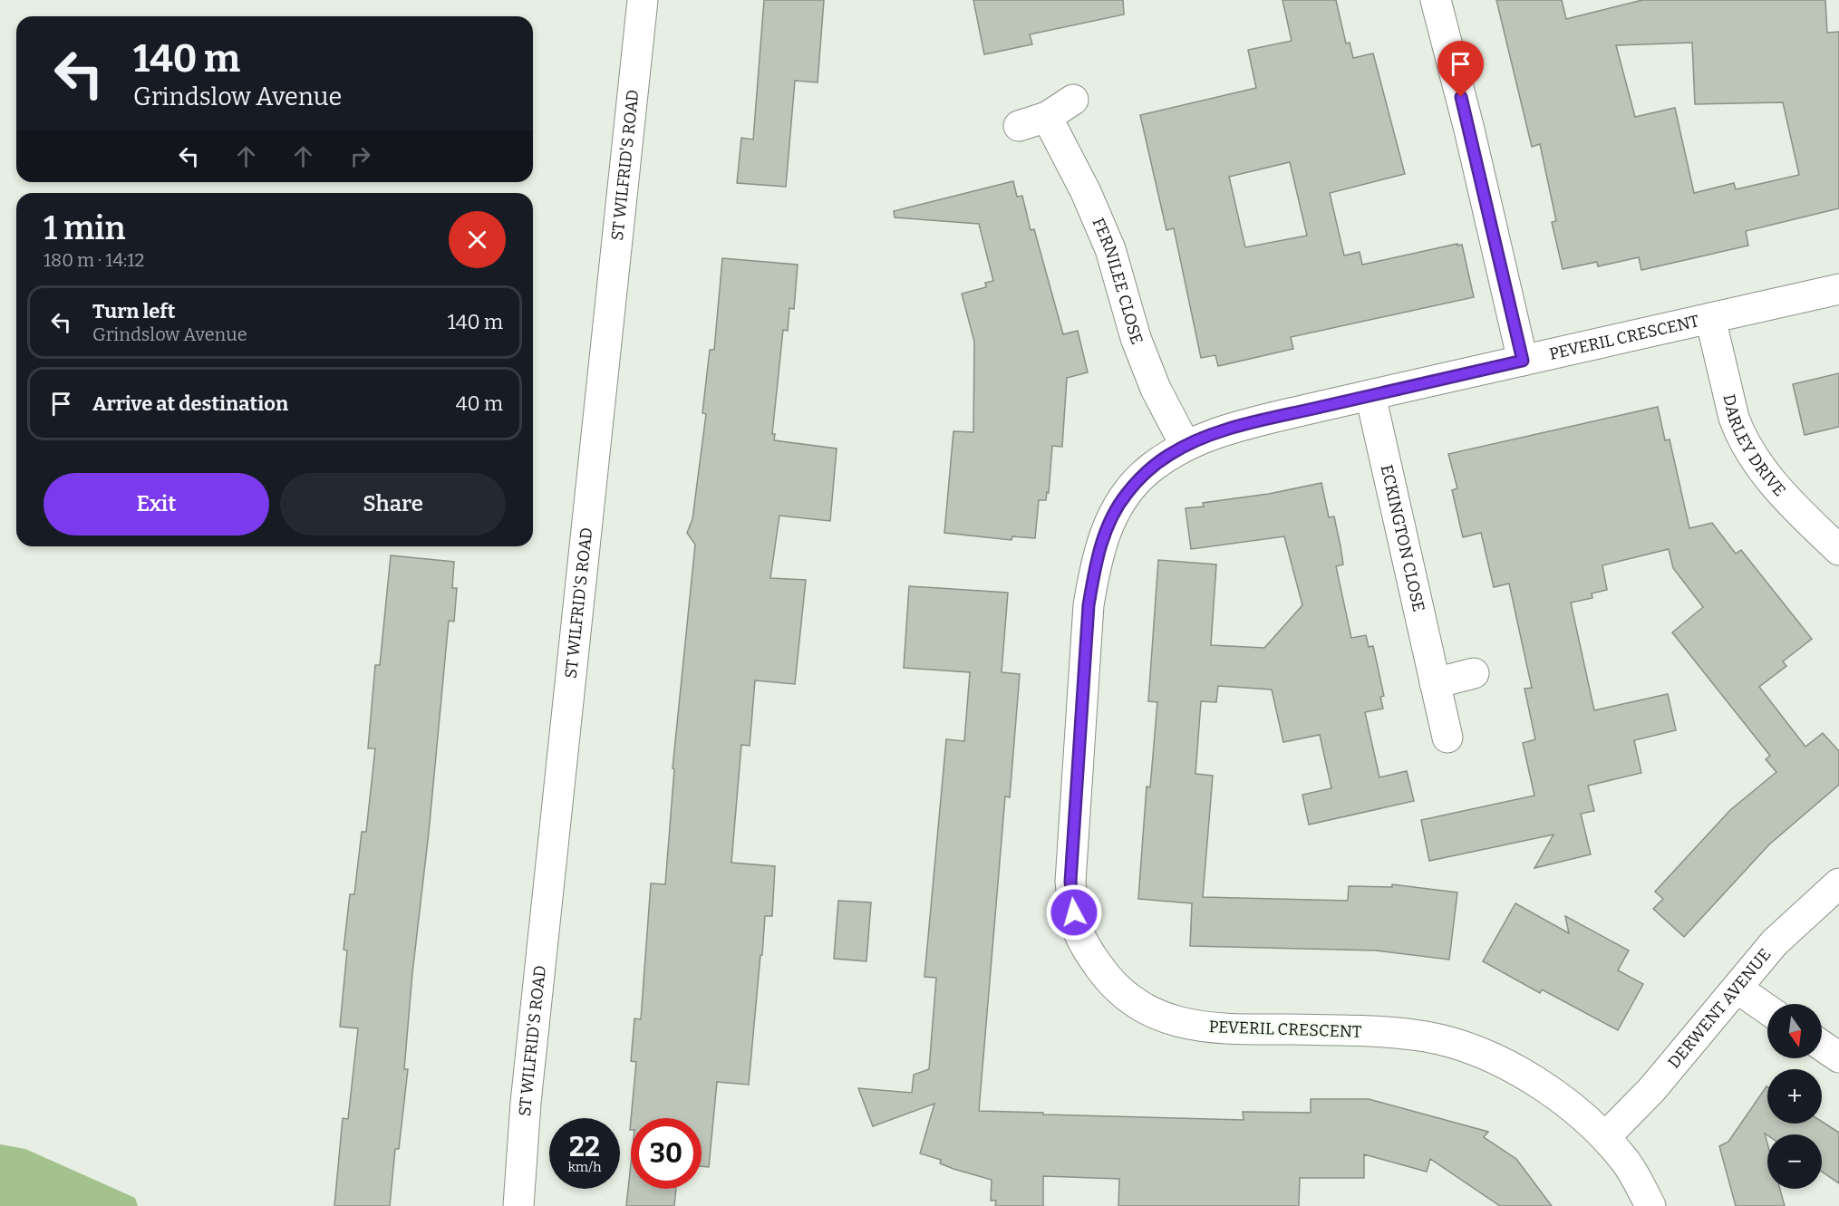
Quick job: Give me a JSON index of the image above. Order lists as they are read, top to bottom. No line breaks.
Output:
{"streets":{"street":["ST WILFRID'S ROAD","FERNILEE CLOSE","PEVERIL CRESCENT","DARLEY DRIVE","ECKINGTON CLOSE","DERWENT AVENUE"]},"crossings":[["FERNILEE CLOSE","PEVERIL CRESCENT"],["PEVERIL CRESCENT","DARLEY DRIVE"],["PEVERIL CRESCENT","ECKINGTON CLOSE"],["PEVERIL CRESCENT","DERWENT AVENUE"]],"north":"bottom","page":{"turn":["140 m","Grindslow Avenue"],"heading":["1 min","180 m · 14:12"],"list":[{"name":"Turn left","note":"Grindslow Avenue","value":"140 m"},{"name":"Arrive at destination","value":"40 m"}],"buttons":["Exit","Share"],"map_buttons":["+","−"],"speed":"22 km/h","limit":"30"}}
